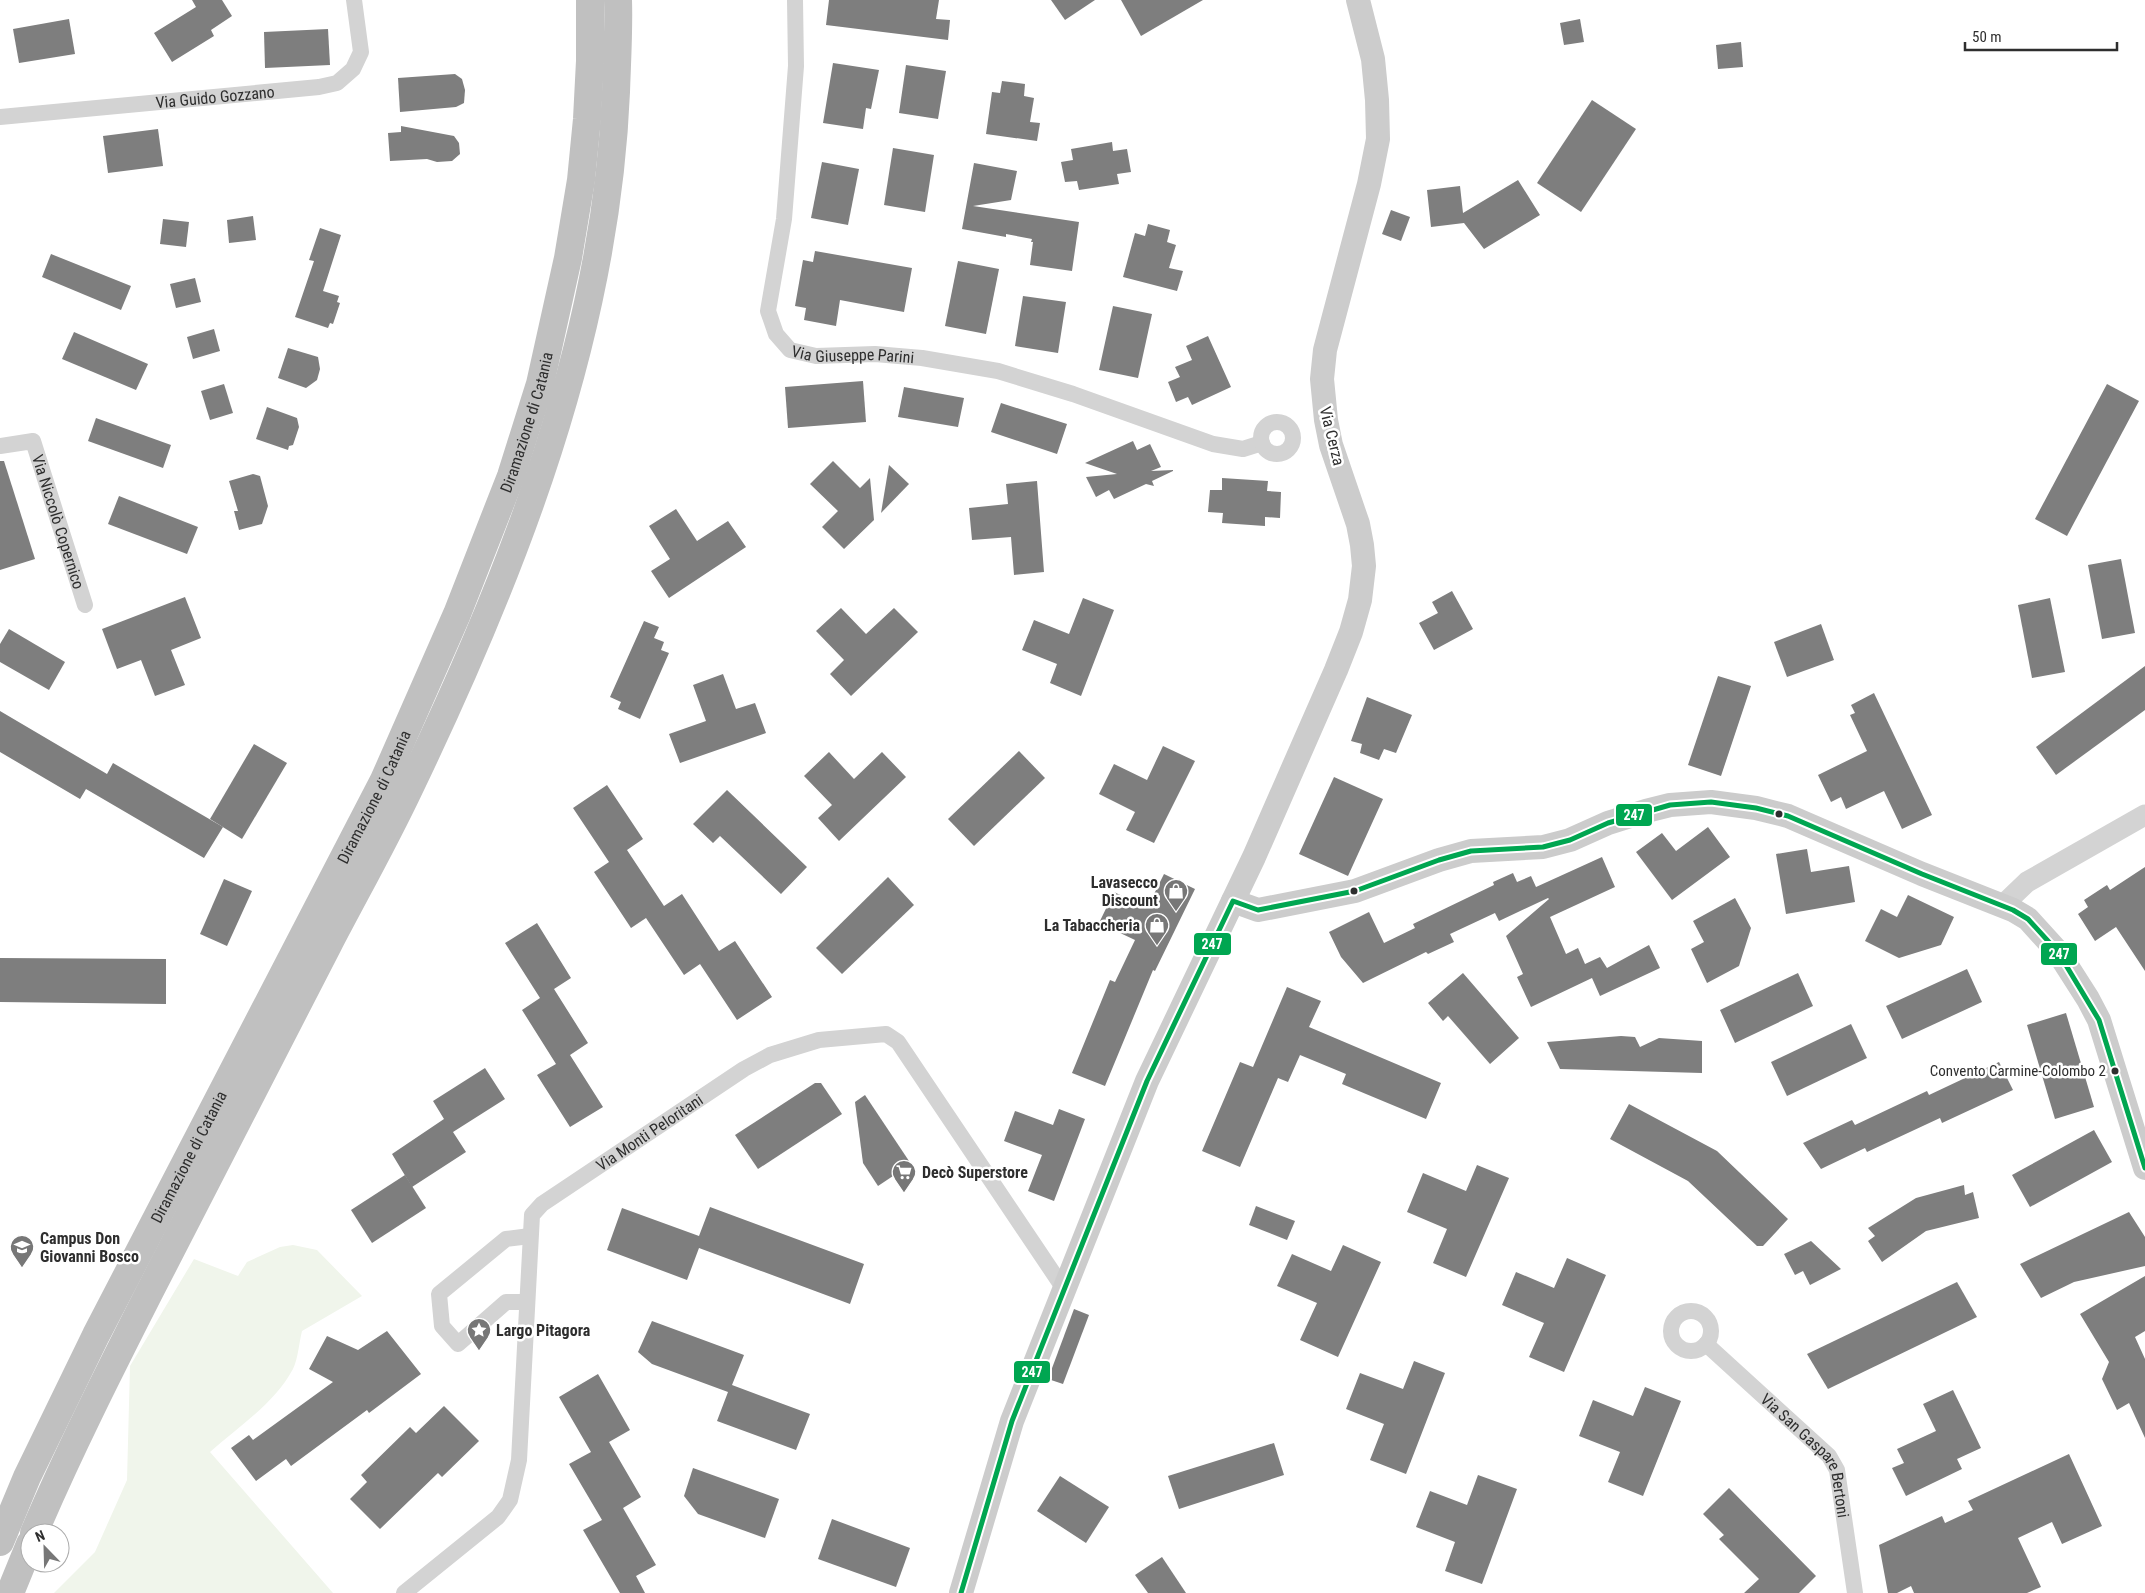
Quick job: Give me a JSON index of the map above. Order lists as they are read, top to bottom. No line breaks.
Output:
{"streets":{"highway":["Diramazione di Catania"],"main road":["Via Cerza"],"street":["Via Guido Gozzano","Via Giuseppe Parini","Via Niccolò Copernico","Via Monti Peloritani","Via San Gaspare Bertoni"]},"crossings":[["Via Cerza","Via Monti Peloritani"]],"places":{"shop":["Lavasecco Discount","La Tabaccheria"],"other":["Convento Carmine-Colombo 2"],"supermarket":["Decò Superstore"],"school or university":["Campus Don Giovanni Bosco"],"place":["Largo Pitagora"]},"lines":["transit line 247"],"scale_bar":"50 m","north":"top left"}
